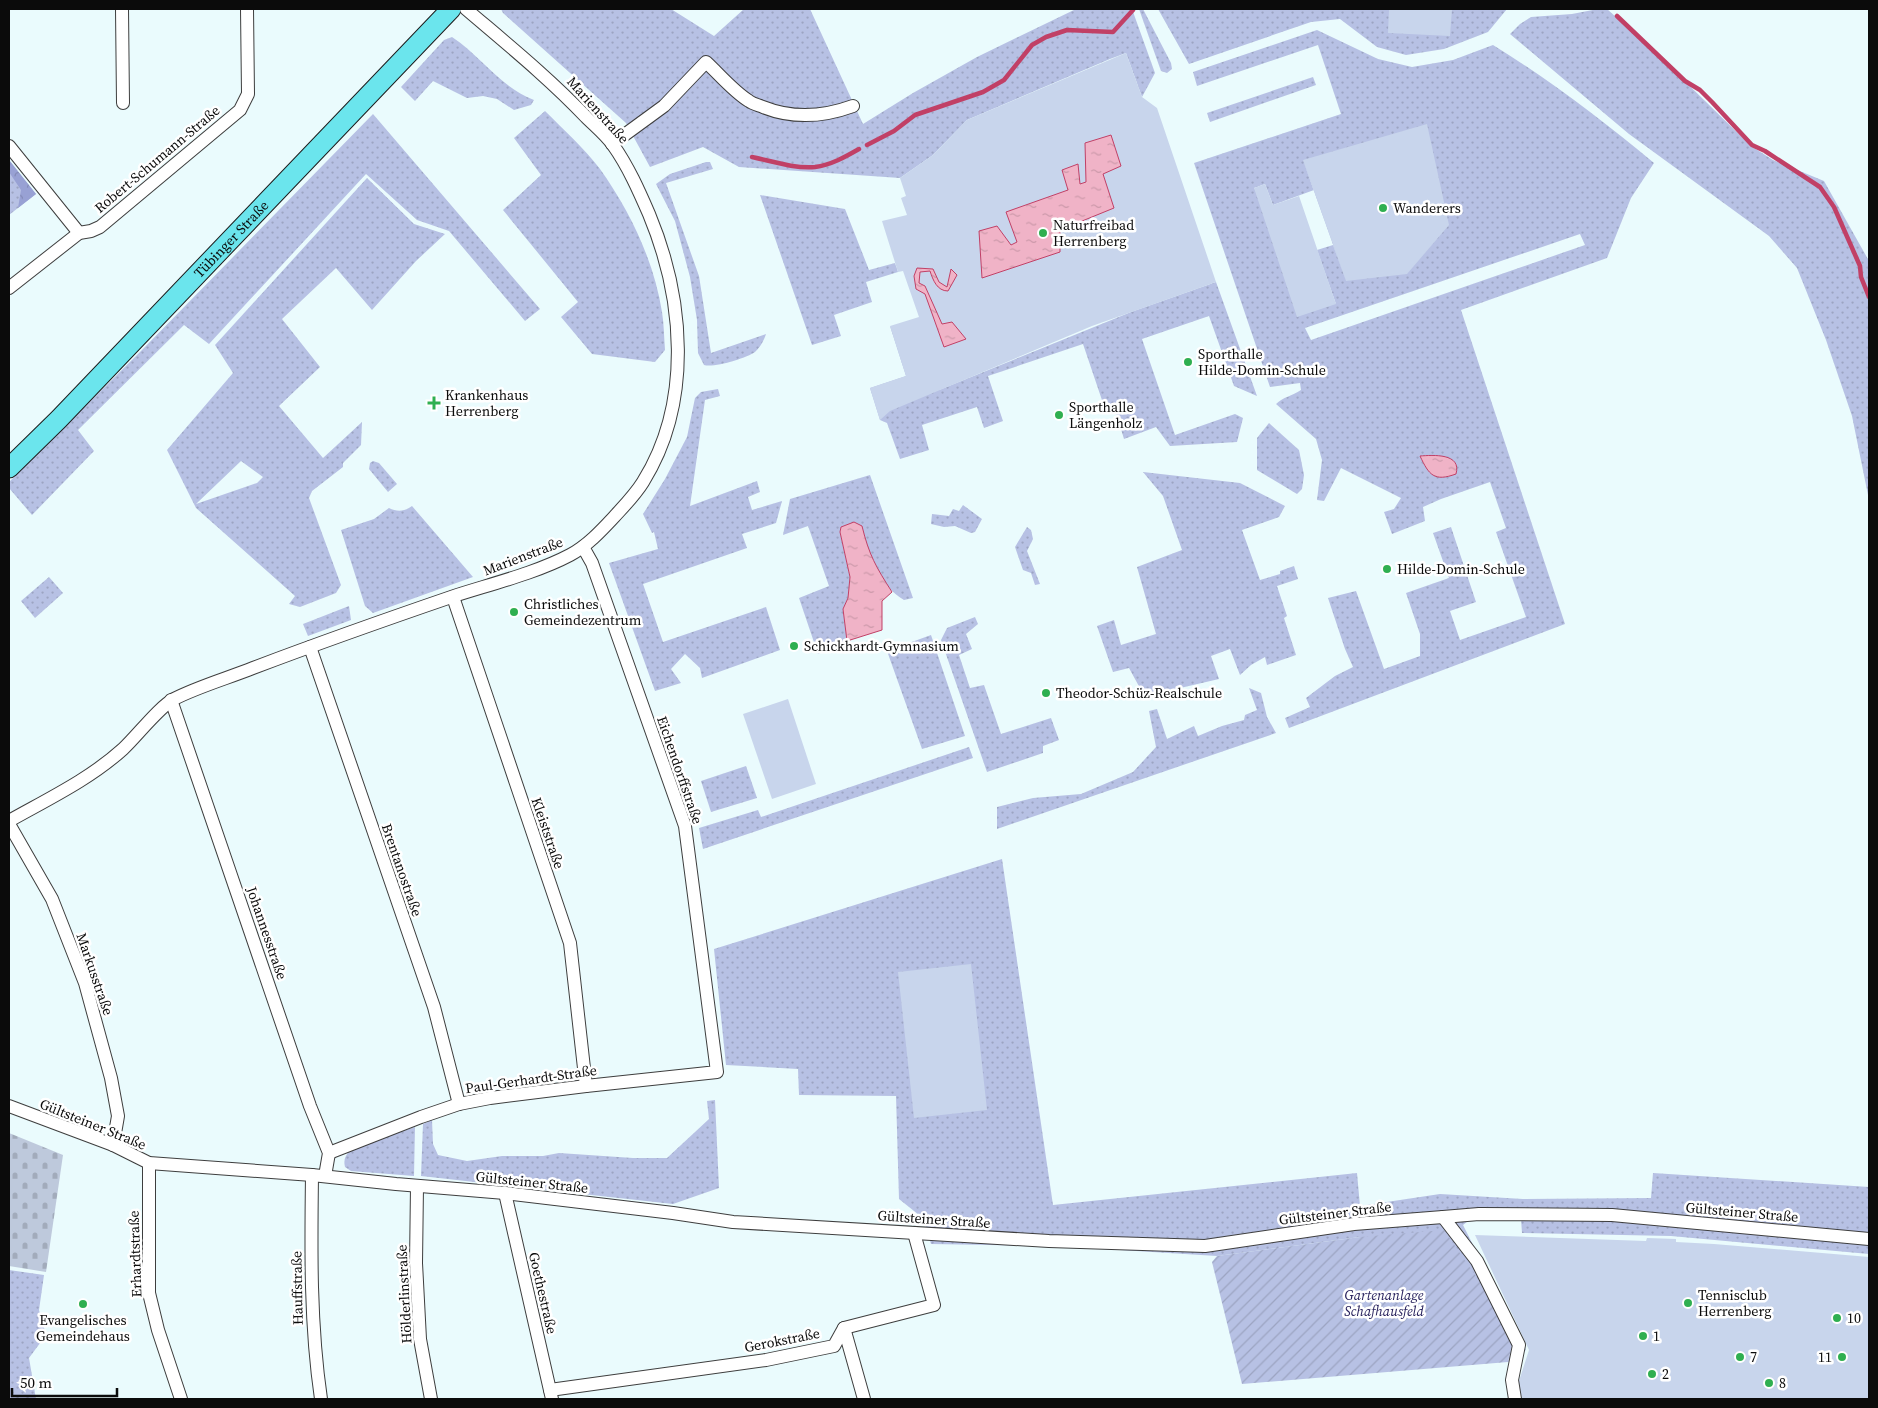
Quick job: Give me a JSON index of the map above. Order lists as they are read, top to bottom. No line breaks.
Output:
{"streets":{"main road":["Tübinger Straße"],"street":["Marienstraße","Robert-Schumann-Straße","Eichendorffstraße","Kleiststraße","Brentanostraße","Johannesstraße","Markusstraße","Paul-Gerhardt-Straße","Gültsteiner Straße","Erhardtstraße","Hauffstraße","Goethestraße","Hölderlinstraße","Gerokstraße"]},"crossings":[["Marienstraße","Eichendorffstraße"],["Marienstraße","Kleiststraße"],["Marienstraße","Brentanostraße"],["Marienstraße","Johannesstraße"],["Marienstraße","Markusstraße"],["Eichendorffstraße","Paul-Gerhardt-Straße"],["Kleiststraße","Paul-Gerhardt-Straße"],["Brentanostraße","Paul-Gerhardt-Straße"],["Johannesstraße","Paul-Gerhardt-Straße"],["Markusstraße","Gültsteiner Straße"],["Gültsteiner Straße","Erhardtstraße"],["Gültsteiner Straße","Hauffstraße"],["Gültsteiner Straße","Goethestraße"],["Gültsteiner Straße","Hölderlinstraße"],["Goethestraße","Gerokstraße"]],"parks":["Gartenanlage Schafhausfeld"],"places":{"other":["Wanderers","Naturfreibad Herrenberg","Sporthalle Hilde-Domin-Schule","Sporthalle Längenholz","Hilde-Domin-Schule","Christliches Gemeindezentrum","Schickhardt-Gymnasium","Theodor-Schüz-Realschule","Tennisclub Herrenberg","Evangelisches Gemeindehaus","10","1","7","11","2","8"],"health":["Krankenhaus Herrenberg"]},"scale_bar":"50 m"}
